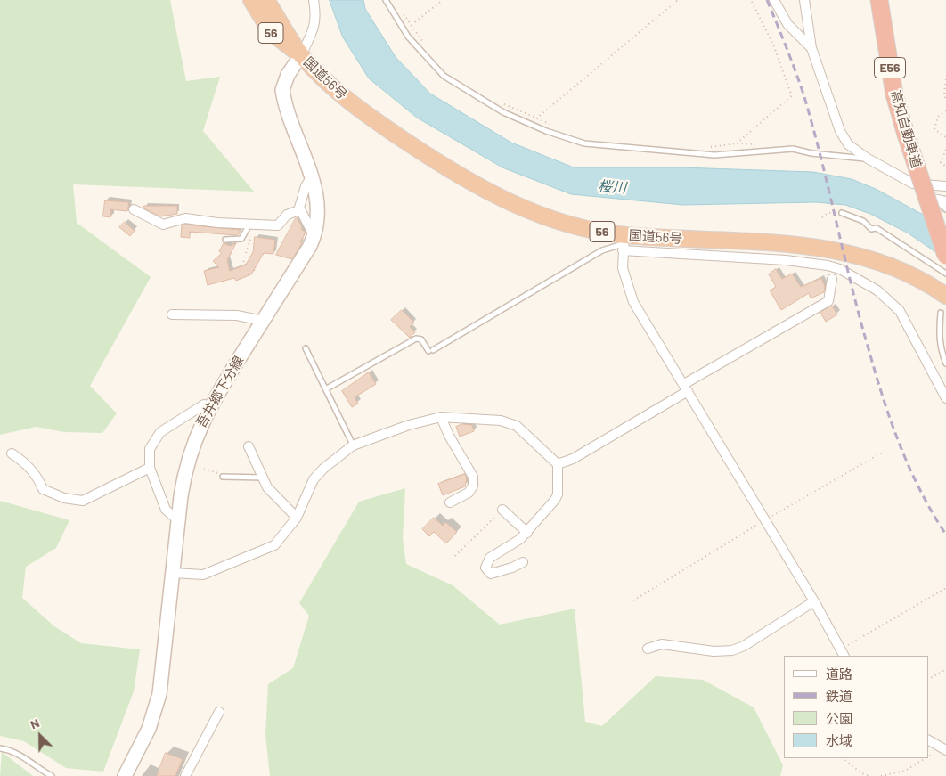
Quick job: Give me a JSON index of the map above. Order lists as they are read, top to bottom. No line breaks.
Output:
{"streets":{"highway":["56","E56","国道56号","高知自動車道"],"main road":["吾井郷下分線"]},"crossings":[["国道56号","吾井郷下分線"]],"water":["桜川"],"legend":["道路","鉄道","公園","水域"],"north":"top left"}
